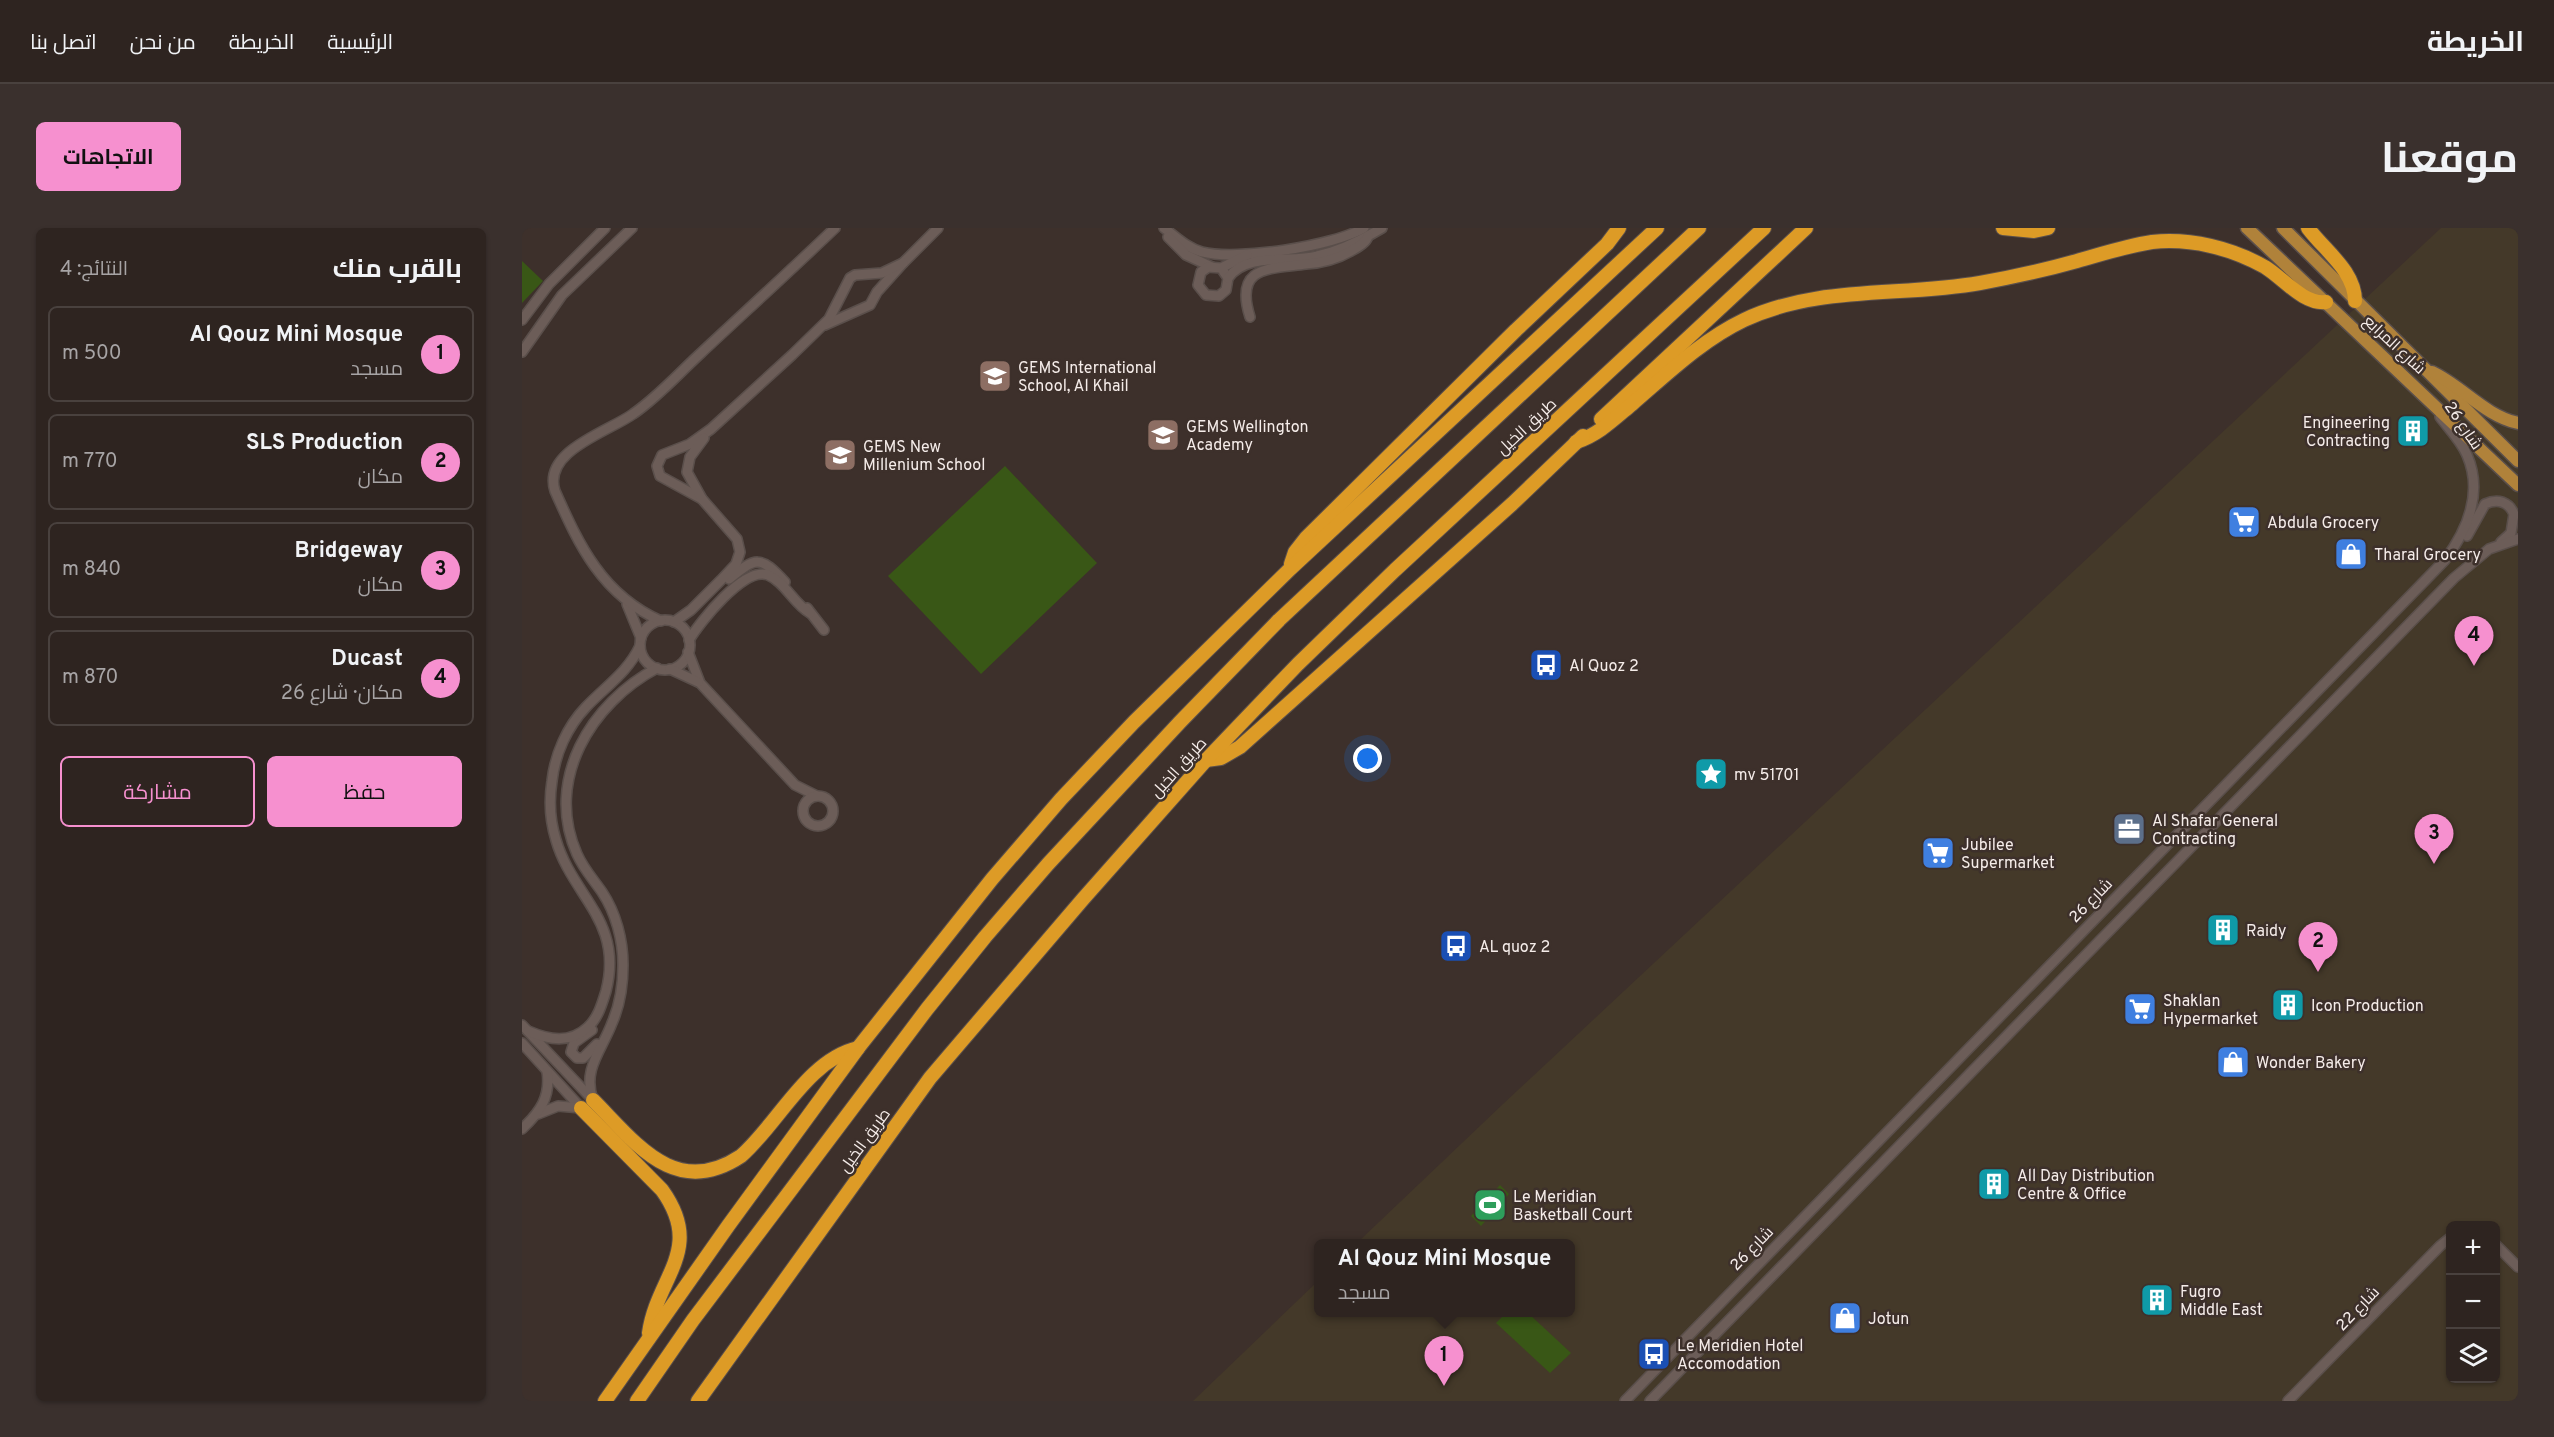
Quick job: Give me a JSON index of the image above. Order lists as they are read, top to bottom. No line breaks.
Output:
{"streets":{"highway":["طريق الخيل"],"main road":["شارع المرابع","شارع 26"],"street":["شارع 22"]},"crossings":[["شارع المرابع","شارع 26"]],"places":{"school or university":["GEMS International School, Al Khail","GEMS Wellington Academy","GEMS New Millenium School"],"building":["Engineering Contracting","Raidy","Icon Production","All Day Distribution Centre & Office","Fugro Middle East"],"supermarket":["Abdula Grocery","Jubilee Supermarket","Shaklan Hypermarket"],"shop":["Tharal Grocery","Wonder Bakery","Jotun"],"bus stop":["Al Quoz 2","AL quoz 2","Le Meridien Hotel Accomodation"],"place":["mv 51701"],"office":["Al Shafar General Contracting"],"sports":["Le Meridian Basketball Court"]},"page":{"header":"الخريطة","nav":["الرئيسية","الخريطة","من نحن","اتصل بنا"],"title":"موقعنا","buttons":["الاتجاهات",["حفظ","مشاركة"]],"heading":["بالقرب منك","النتائج: 4"],"list":[{"mark":"1","name":"Al Qouz Mini Mosque","note":"مسجد","value":"500 m"},{"mark":"2","name":"SLS Production","note":"مكان","value":"770 m"},{"mark":"3","name":"Bridgeway","note":"مكان","value":"840 m"},{"mark":"4","name":"Ducast","note":"مكان · شارع 26","value":"870 m"}],"pins":["4","3","2","1"],"map_buttons":["+","−"],"popup":["Al Qouz Mini Mosque","مسجد"]}}
